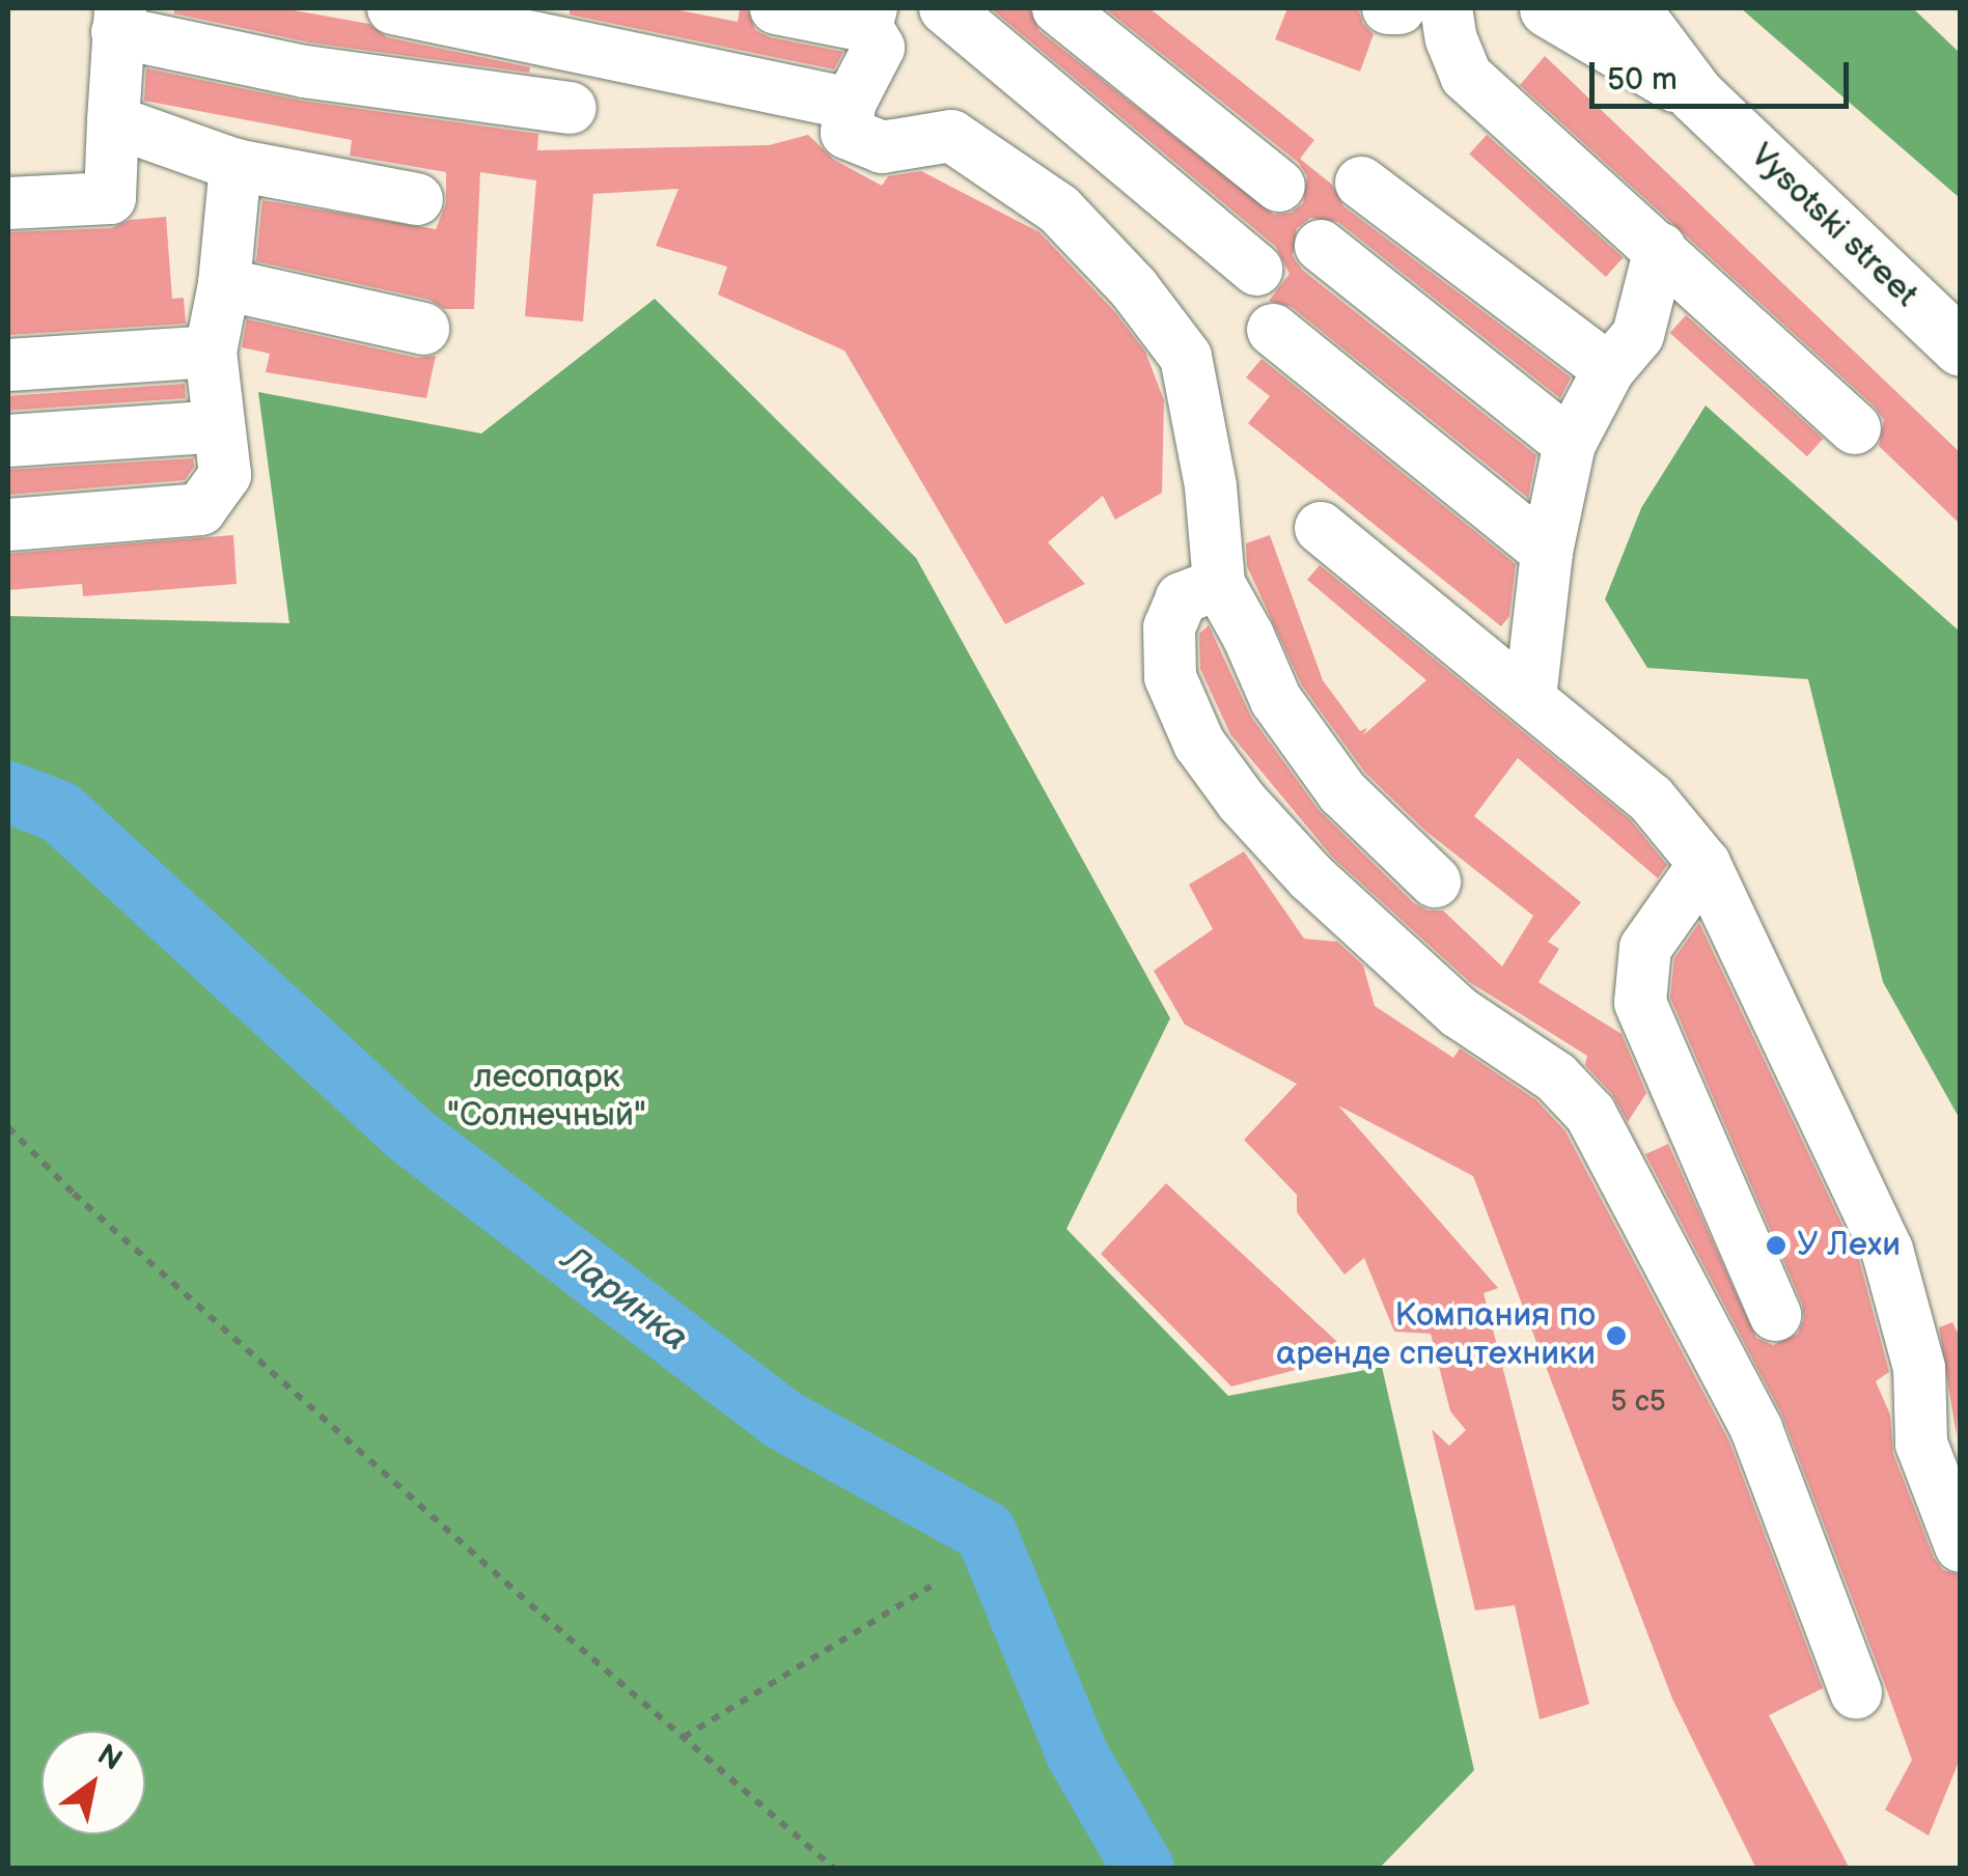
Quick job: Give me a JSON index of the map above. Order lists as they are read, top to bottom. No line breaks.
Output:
{"streets":{"main road":["Vysotski street"]},"water":["Ларинка"],"parks":["лесопарк \"Солнечный\""],"places":["У Лехи","Компания по аренде спецтехники"],"house_numbers":["5 с5"],"scale_bar":"50 m","north":"top right"}
